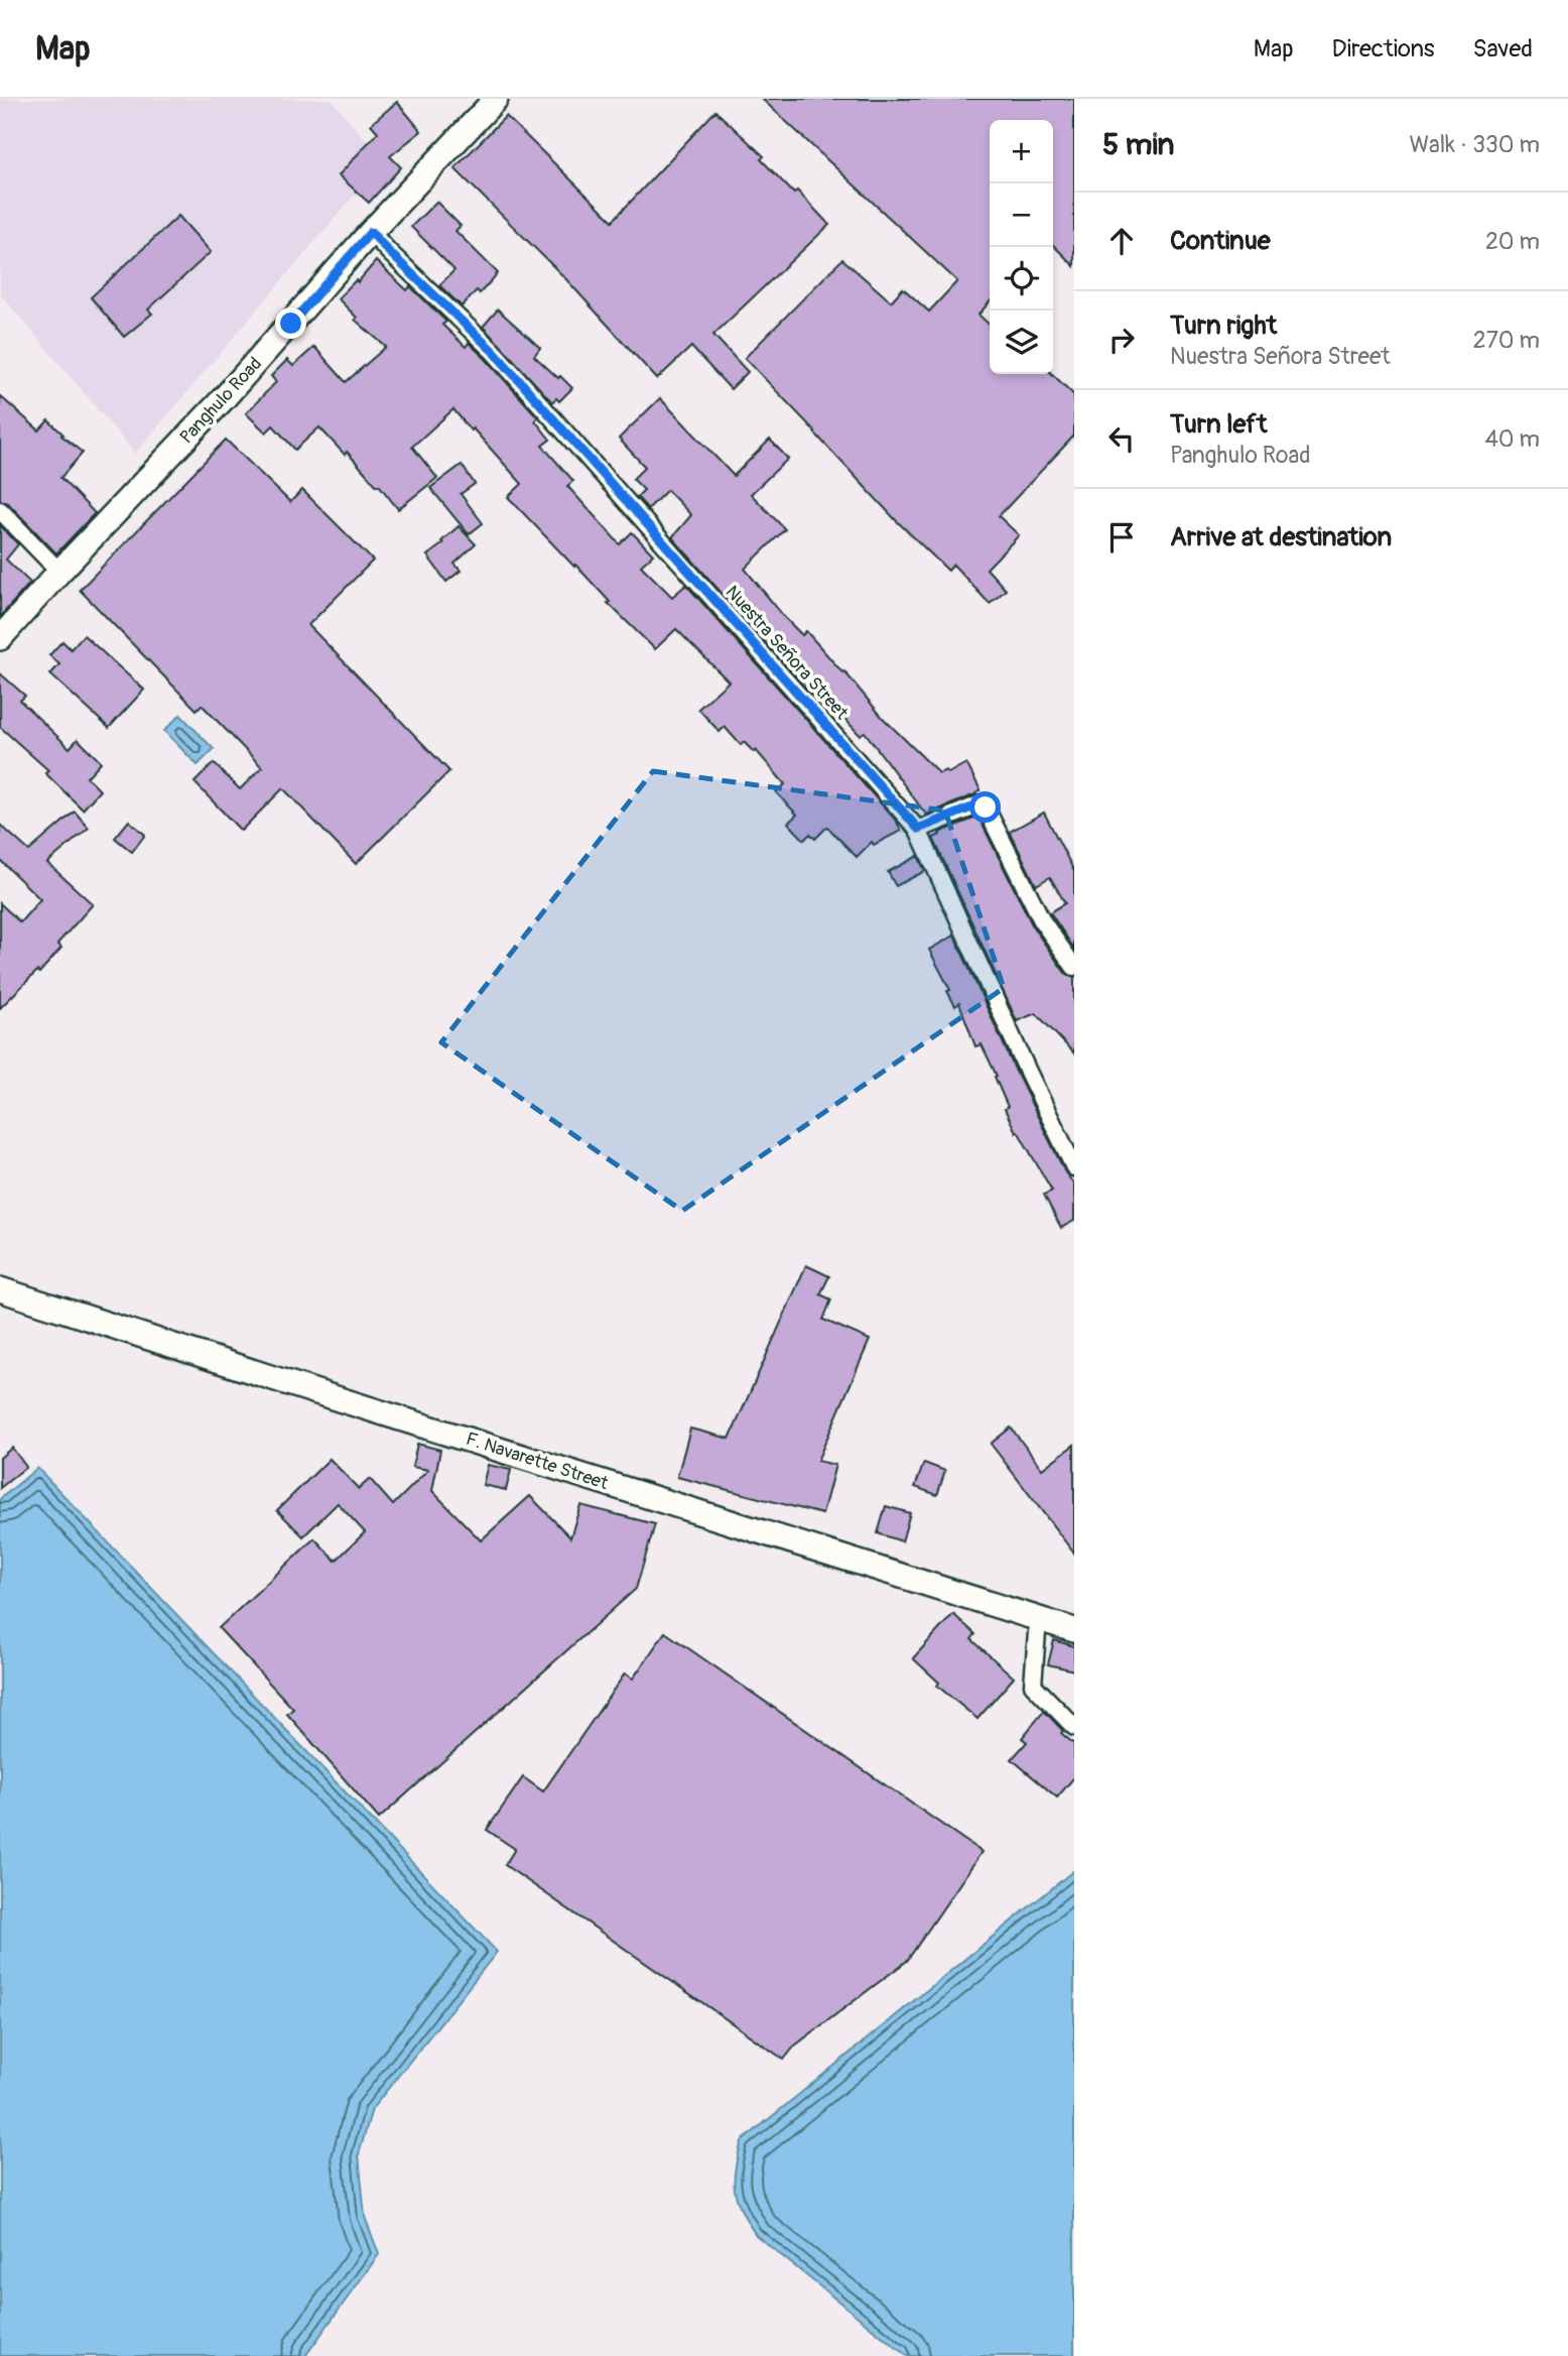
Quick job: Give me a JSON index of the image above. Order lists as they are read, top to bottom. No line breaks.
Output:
{"streets":{"main road":["Panghulo Road","F. Navarette Street"],"street":["Nuestra Señora Street"]},"crossings":[["Panghulo Road","Nuestra Señora Street"]],"page":{"header":"Map","nav":["Map","Directions","Saved"],"heading":["5 min","Walk · 330 m"],"map_buttons":["+","−"],"list":[["Continue","20 m"],["Turn right","Nuestra Señora Street","270 m"],["Turn left","Panghulo Road","40 m"],"Arrive at destination"]}}
